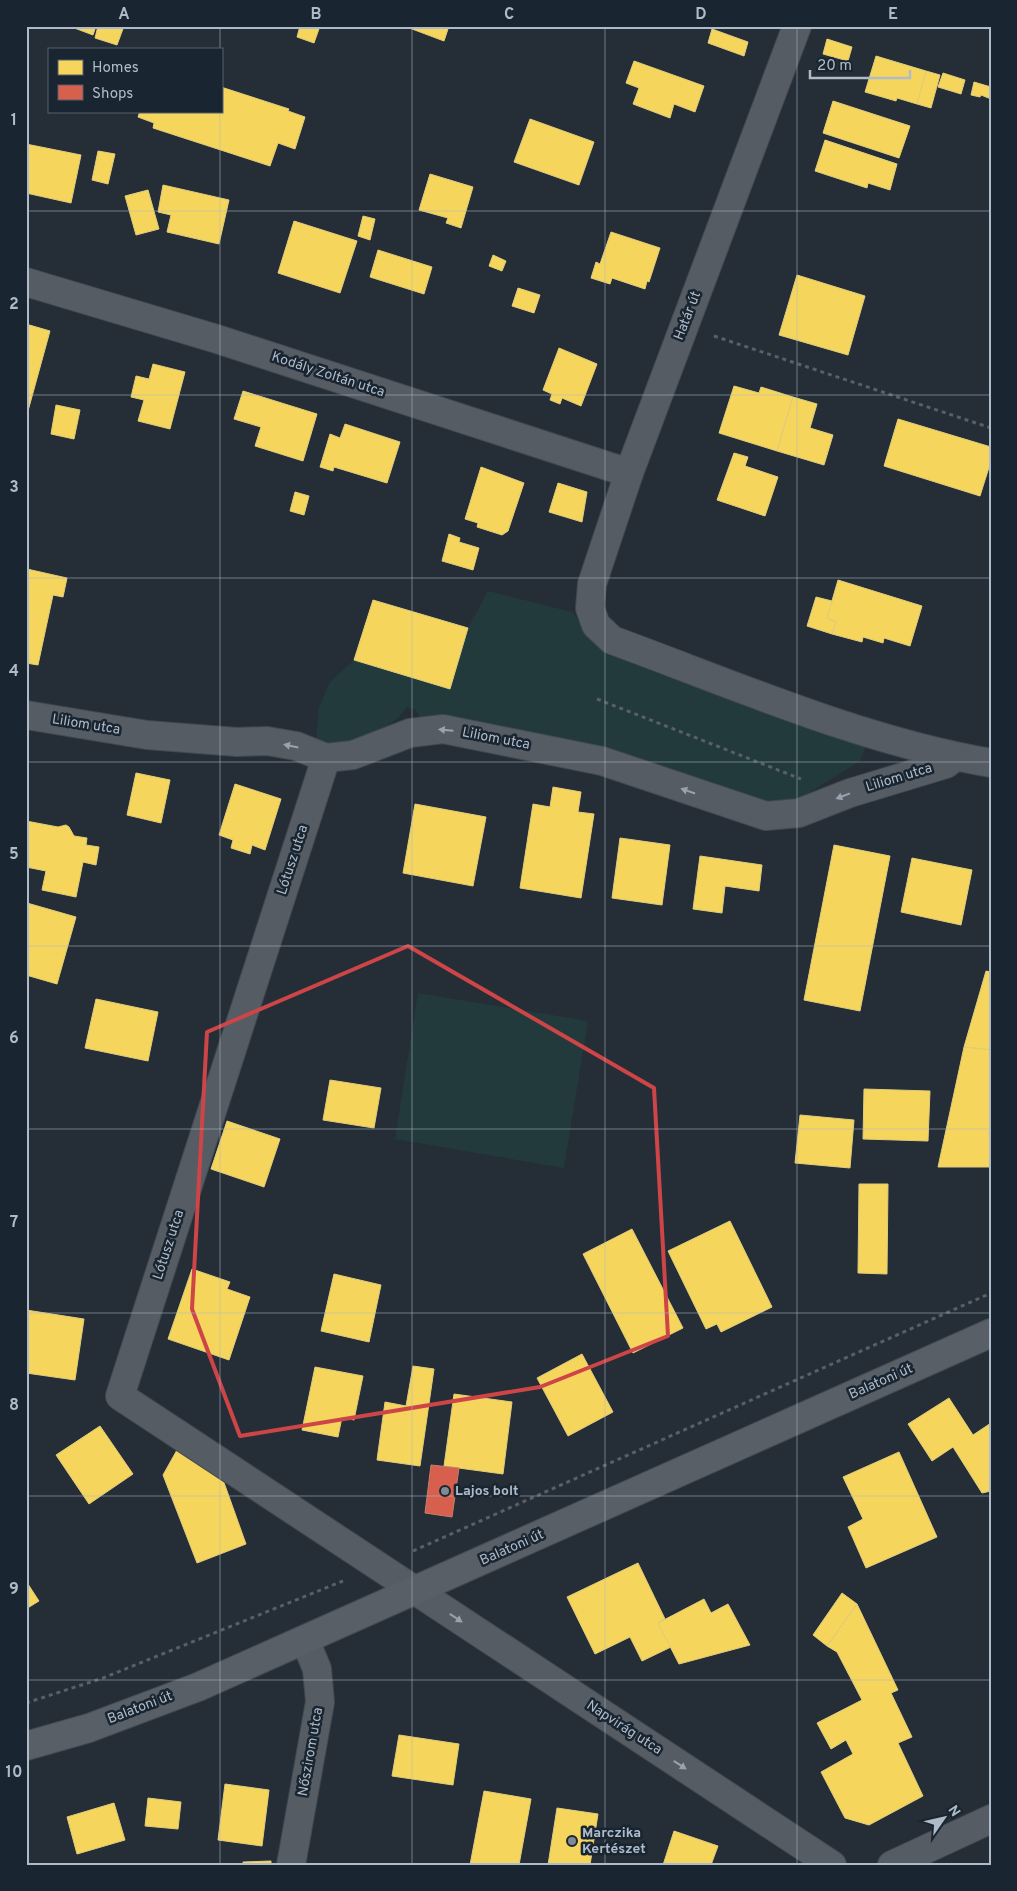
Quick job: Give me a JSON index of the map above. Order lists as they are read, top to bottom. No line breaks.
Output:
{"streets":{"main road":["Balatoni út"],"street":["Határ út","Kodály Zoltán utca","Liliom utca","Lótusz utca","Napvirág utca","Nőszirom utca"]},"crossings":[["Határ út","Kodály Zoltán utca"],["Határ út","Liliom utca"],["Liliom utca","Lótusz utca"],["Lótusz utca","Balatoni út"],["Lótusz utca","Napvirág utca"],["Balatoni út","Napvirág utca"],["Balatoni út","Nőszirom utca"]],"one_way":["Napvirág utca"],"places":["Lajos bolt","Marczika Kertészet"],"legend":["Homes","Shops"],"scale_bar":"20 m","north":"top right","grid":{"columns":["A","B","C","D","E"],"rows":["1","2","3","4","5","6","7","8","9","10"]}}
